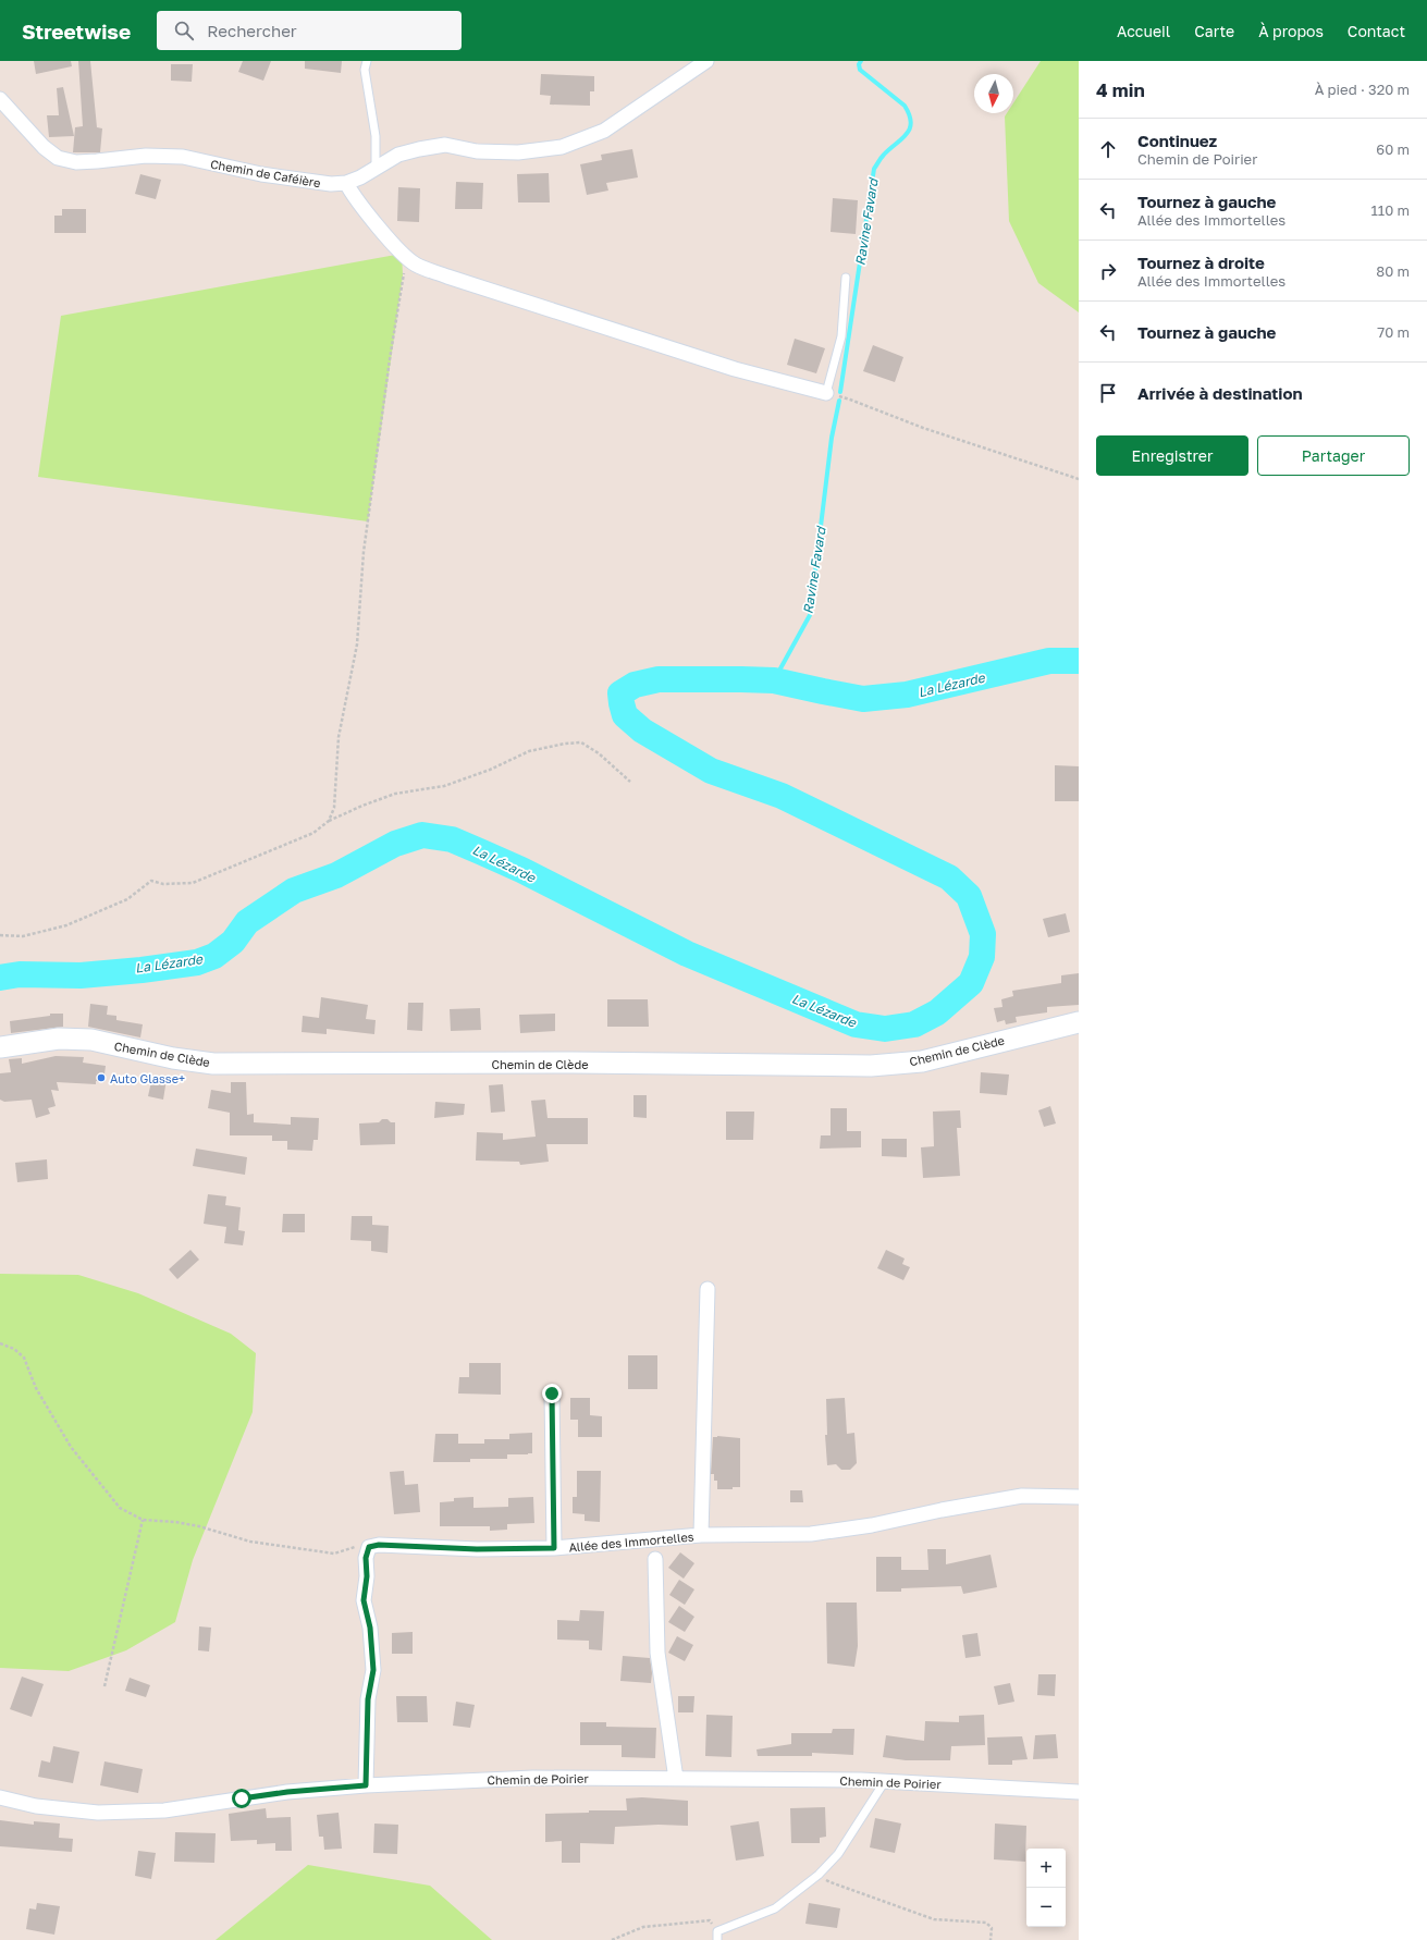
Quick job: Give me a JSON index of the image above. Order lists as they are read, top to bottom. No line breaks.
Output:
{"streets":{"main road":["Chemin de Clède"],"street":["Chemin de Caféière","Allée des Immortelles","Chemin de Poirier"]},"water":["Ravine Favard","La Lézarde"],"places":["Auto Glasse+"],"north":"bottom","page":{"header":"Streetwise","search":"Rechercher","nav":["Accueil","Carte","À propos","Contact"],"heading":["4 min","À pied · 320 m"],"list":[["Continuez","Chemin de Poirier","60 m"],["Tournez à gauche","Allée des Immortelles","110 m"],["Tournez à droite","Allée des Immortelles","80 m"],["Tournez à gauche","70 m"],"Arrivée à destination"],"buttons":["Enregistrer","Partager"],"map_buttons":["+","−"]}}
